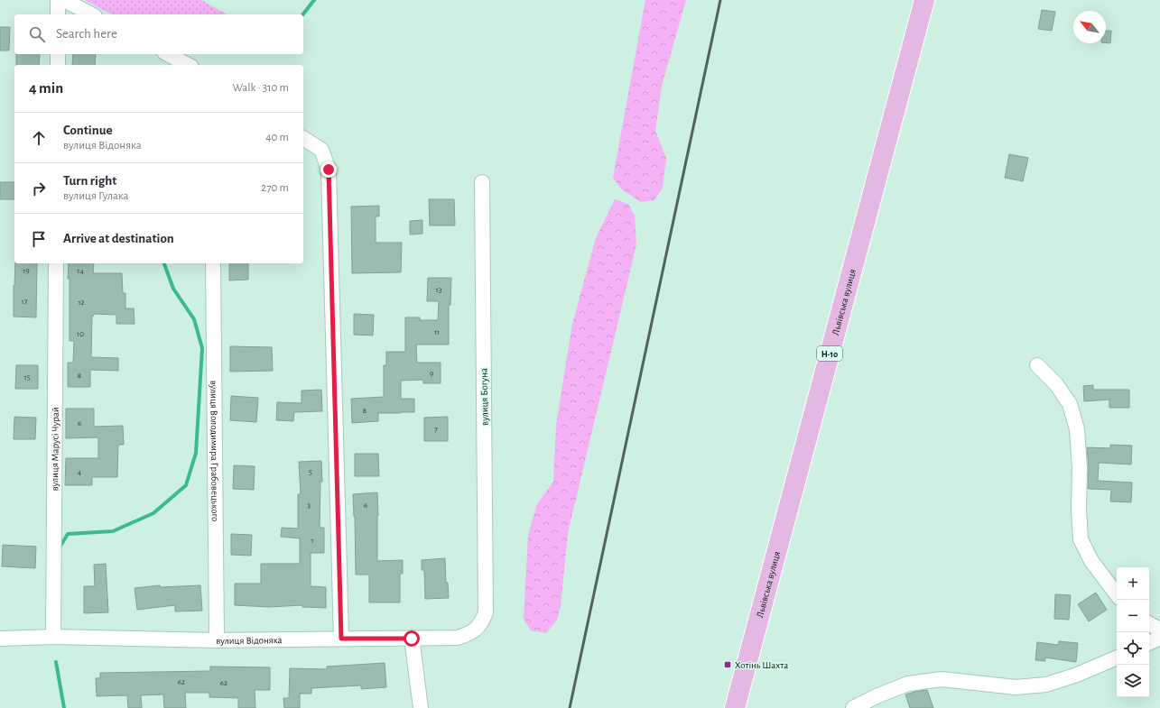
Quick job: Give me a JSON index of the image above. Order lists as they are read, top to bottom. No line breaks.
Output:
{"streets":{"main road":["Львівська вулиця","Н-10"],"street":["вулиця Богуна","вулиця Марусі Чурай","вулиця Володимира Грабовецького","вулиця Відоняка"]},"crossings":[["вулиця Богуна","вулиця Відоняка"],["вулиця Марусі Чурай","вулиця Відоняка"],["вулиця Володимира Грабовецького","вулиця Відоняка"]],"places":{"transit":["Хотінь Шахта"]},"house_numbers":["19","14","13","17","12","11","10","9","8","15","8","6","7","4","5","3","6","1","62","62"],"north":"top left","page":{"search":"Search here","heading":["4 min","Walk · 310 m"],"list":[["Continue","вулиця Відоняка","40 m"],["Turn right","вулиця Гулака","270 m"],"Arrive at destination"],"map_buttons":["+","−"]}}
